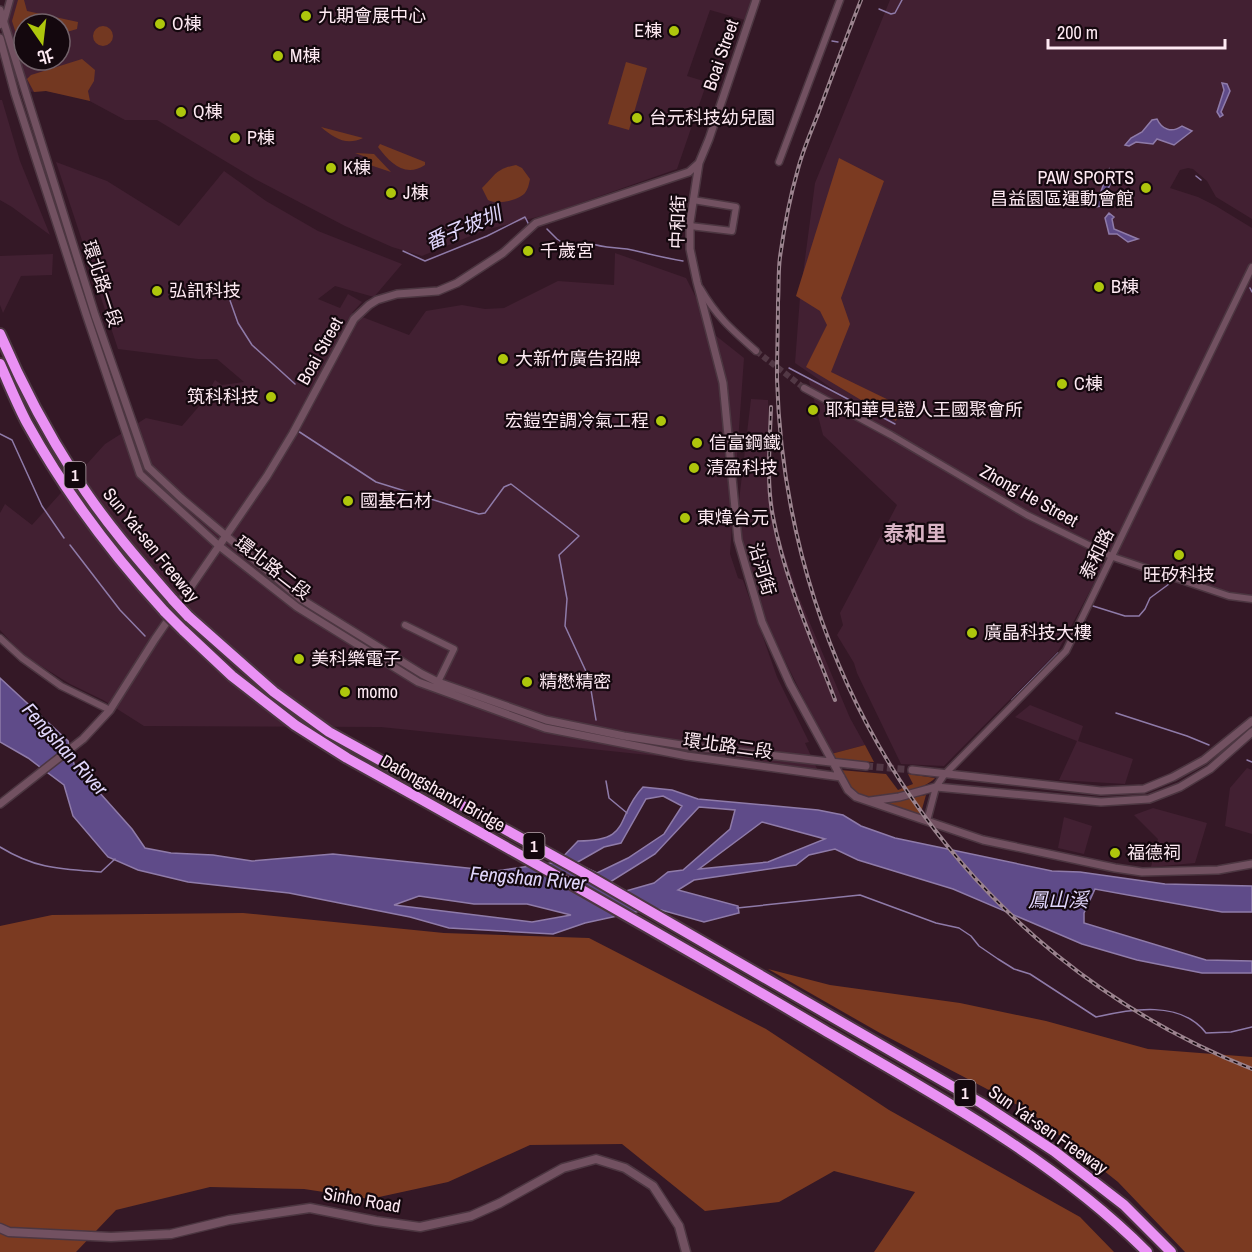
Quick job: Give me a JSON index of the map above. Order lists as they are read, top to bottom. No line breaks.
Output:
{"streets":{"highway":["1","Sun Yat-sen Freeway","Dafongshanxi Bridge"],"main road":["Sinho Road"],"street":["Boai Street","中和街","環北路一段","Zhong He Street","泰和路","環北路二段","沿河街"]},"crossings":[["Boai Street","中和街"],["Boai Street","環北路一段"],["Boai Street","環北路二段"],["中和街","沿河街"],["環北路一段","環北路二段"],["Zhong He Street","泰和路"],["Sun Yat-sen Freeway","Dafongshanxi Bridge"],["環北路二段","沿河街"]],"districts":["泰和里"],"water":["番子坡圳","Fengshan River","鳳山溪"],"places":["九期會展中心","O棟","E棟","M棟","Q棟","台元科技幼兒園","P棟","K棟","PAW SPORTS 昌益園區運動會館","J棟","千歲宮","B棟","弘訊科技","大新竹廣告招牌","C棟","筑科科技","耶和華見證人王國聚會所","宏鎧空調冷氣工程","信富鋼鐵","清盈科技","國基石材","東煒台元","旺矽科技","廣晶科技大樓","美科樂電子","精懋精密","momo","福德祠"],"scale_bar":"200 m","north":"bottom"}
